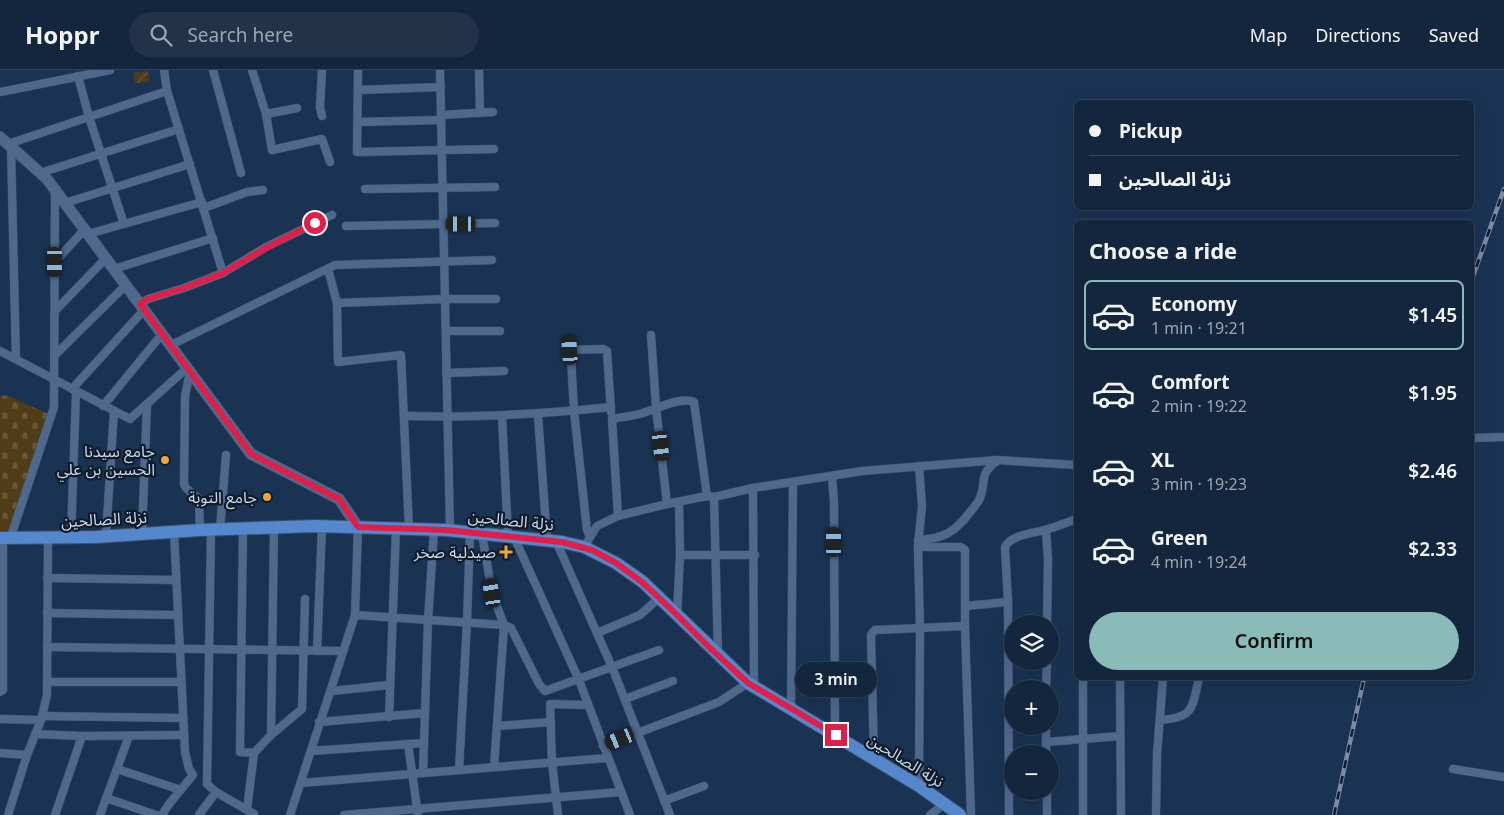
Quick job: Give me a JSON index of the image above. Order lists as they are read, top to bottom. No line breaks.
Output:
{"streets":{"main road":["نزلة الصالحين"]},"places":{"other":["جامع سيدنا الحسين بن علي","جامع التوبة"],"health":["صيدلية صخر"]},"page":{"header":"Hoppr","search":"Search here","nav":["Map","Directions","Saved"],"banner":["Pickup","نزلة الصالحين"],"heading":"Choose a ride","list":[{"name":"Economy","note":"1 min · 19:21","value":"$1.45"},{"name":"Comfort","note":"2 min · 19:22","value":"$1.95"},{"name":"XL","note":"3 min · 19:23","value":"$2.46"},{"name":"Green","note":"4 min · 19:24","value":"$2.33"}],"buttons":"Confirm","map_buttons":["+","−"],"bubble":"3 min"}}
